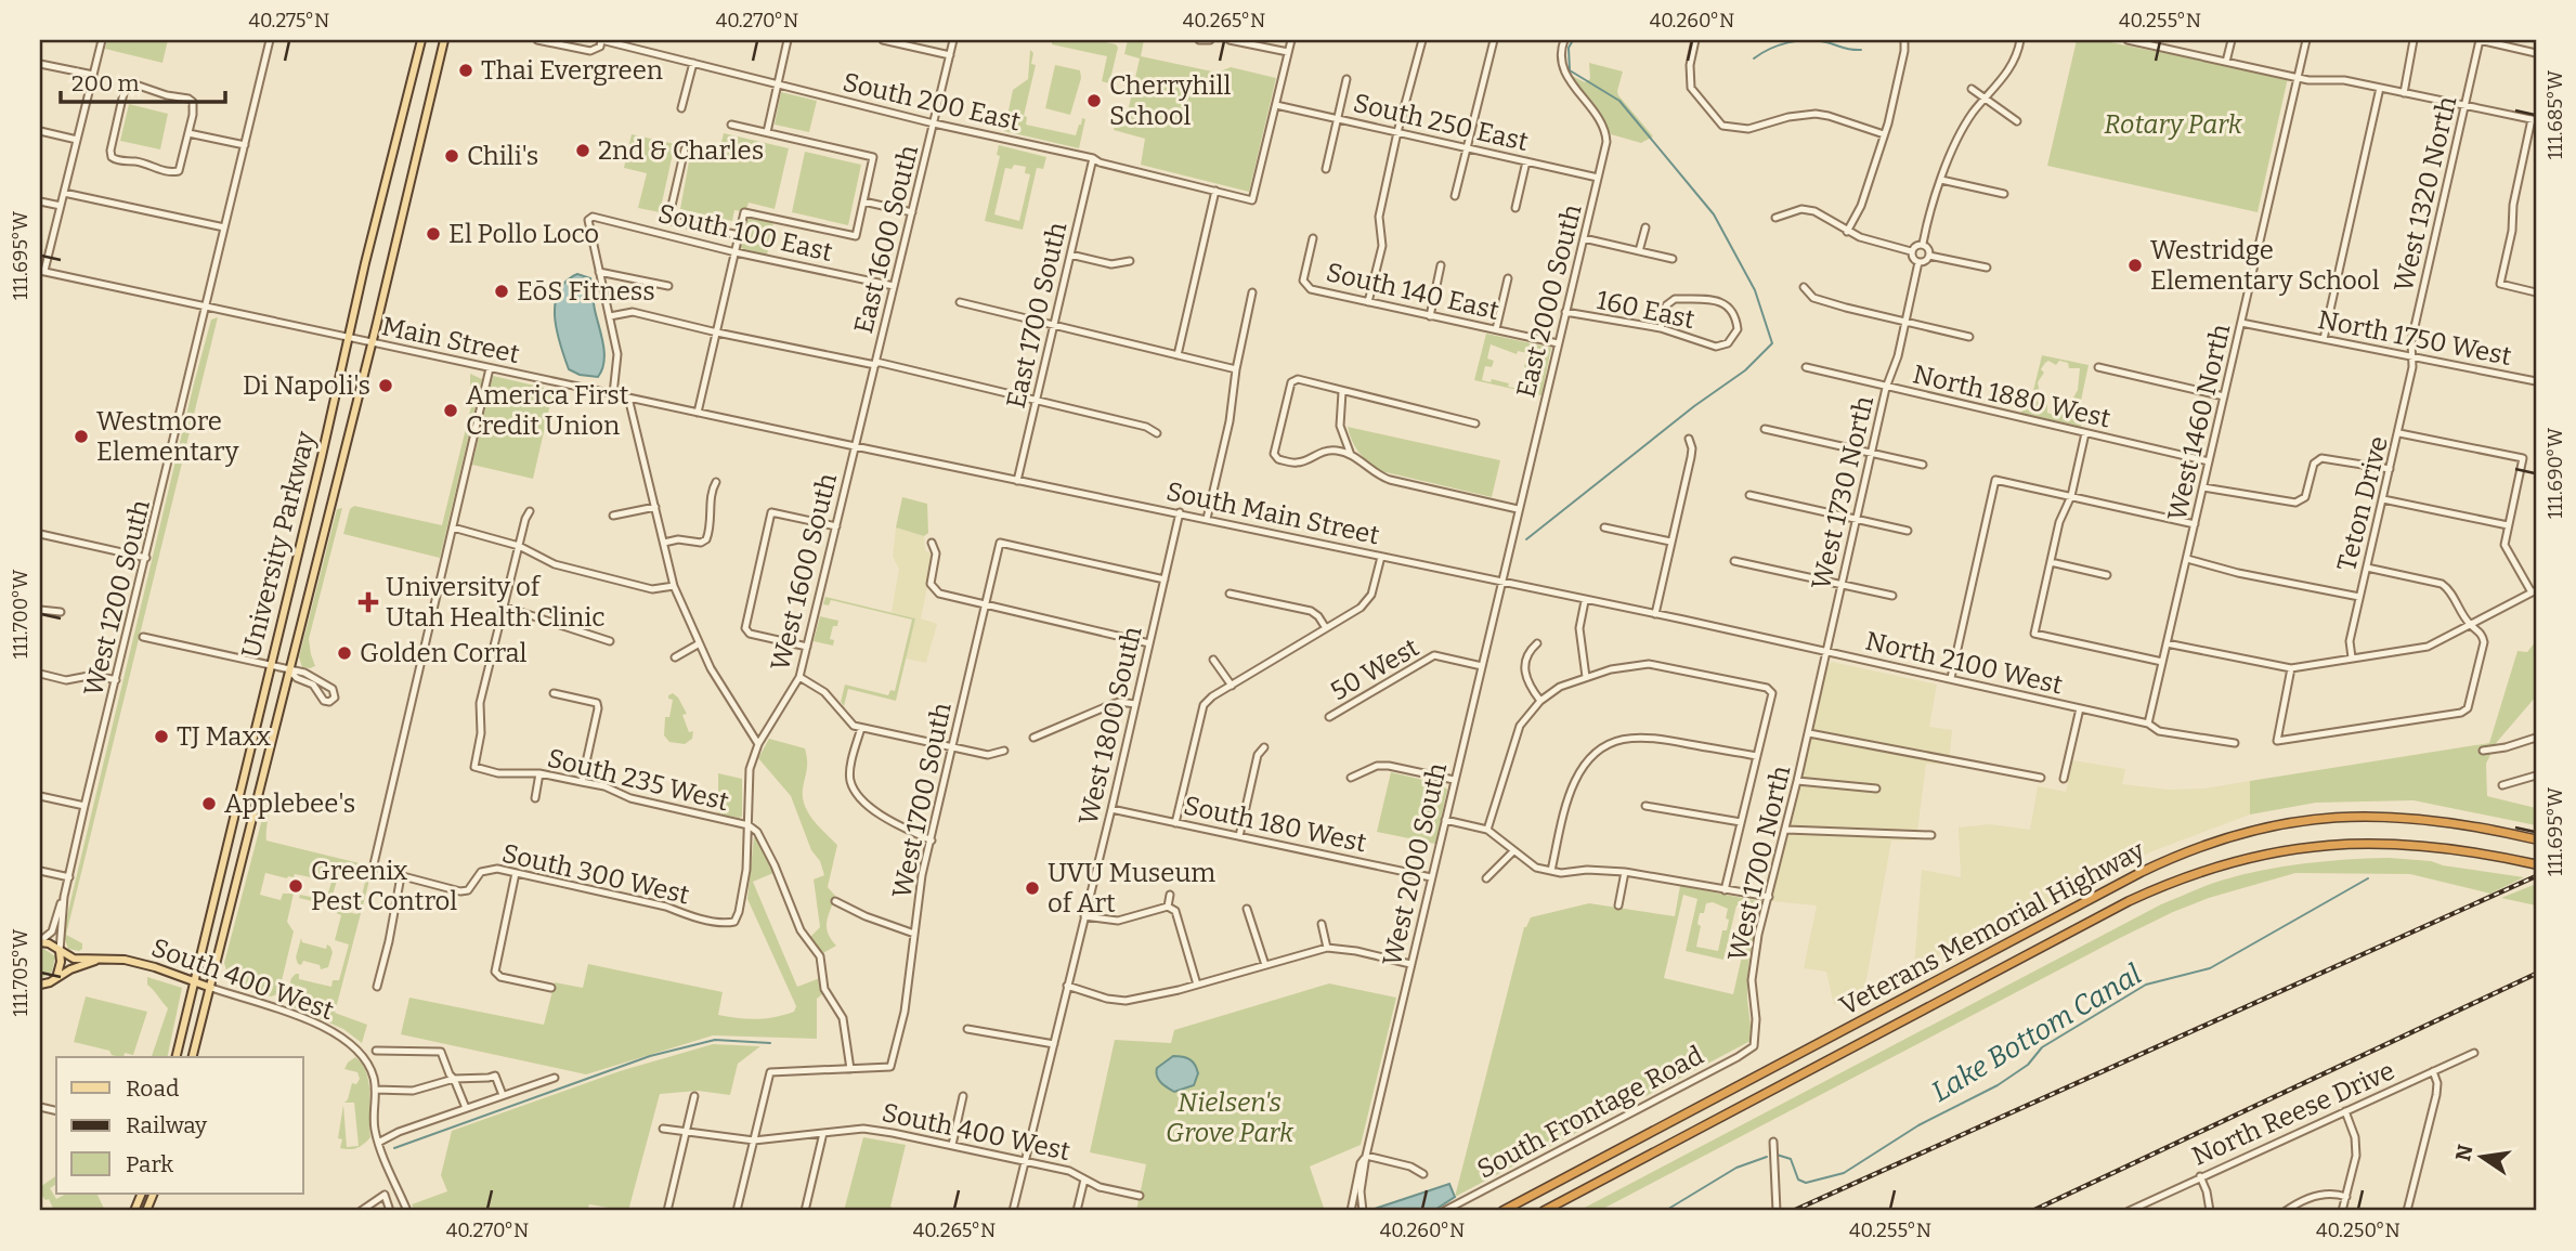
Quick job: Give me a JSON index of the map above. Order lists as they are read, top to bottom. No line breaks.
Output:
{"streets":{"highway":["Veterans Memorial Highway"],"main road":["University Parkway","South 400 West"],"street":["South 200 East","South 250 East","West 1320 North","South 100 East","East 1600 South","South 140 East","East 2000 South","160 East","East 1700 South","North 1750 West","Main Street","North 1880 West","West 1460 North","West 1730 North","Teton Drive","South Main Street","West 1600 South","West 1200 South","North 2100 West","50 West","West 1800 South","South 235 West","West 1700 South","South 180 West","West 1700 North","West 2000 South","South 300 West","South Frontage Road","North Reese Drive"]},"crossings":[["South 200 East","South 250 East"],["South 200 East","East 1600 South"],["South 200 East","East 1700 South"],["South 250 East","East 2000 South"],["West 1320 North","North 1750 West"],["West 1320 North","Teton Drive"],["South 100 East","East 1600 South"],["East 1600 South","Main Street"],["East 1600 South","South Main Street"],["East 1600 South","West 1600 South"],["South 140 East","East 2000 South"],["East 2000 South","160 East"],["East 2000 South","South Main Street"],["East 2000 South","West 2000 South"],["East 1700 South","South Main Street"],["North 1750 West","West 1460 North"],["North 1750 West","Teton Drive"],["Main Street","South Main Street"],["Main Street","University Parkway"],["Main Street","West 1600 South"],["Main Street","West 1200 South"],["North 1880 West","West 1460 North"],["North 1880 West","West 1730 North"],["West 1460 North","North 2100 West"],["West 1730 North","North 2100 West"],["West 1730 North","West 1700 North"],["South Main Street","West 1600 South"],["South Main Street","North 2100 West"],["South Main Street","West 1800 South"],["South Main Street","West 2000 South"],["University Parkway","South 400 West"],["West 1600 South","South 235 West"],["West 1600 South","South 300 West"],["West 1200 South","South 400 West"],["50 West","West 2000 South"],["West 1800 South","West 1700 South"],["West 1800 South","South 180 West"],["West 1800 South","South 400 West"],["South 180 West","West 2000 South"],["West 1700 North","South Frontage Road"]],"water":["Lake Bottom Canal"],"parks":["Rotary Park","Nielsen's Grove Park"],"places":{"other":["Thai Evergreen","Cherryhill School","2nd & Charles","Chili's","El Pollo Loco","Westridge Elementary School","EōS Fitness","Di Napoli's","America First Credit Union","Westmore Elementary","Golden Corral","TJ Maxx","Applebee's","Greenix Pest Control","UVU Museum of Art"],"health":["University of Utah Health Clinic"]},"legend":["Road","Railway","Park"],"scale_bar":"200 m","north":"left","coordinates":["40.275°N","40.270°N","40.265°N","40.260°N","40.255°N","111.685°W","111.695°W","111.690°W","111.700°W","111.705°W","40.250°N"]}
